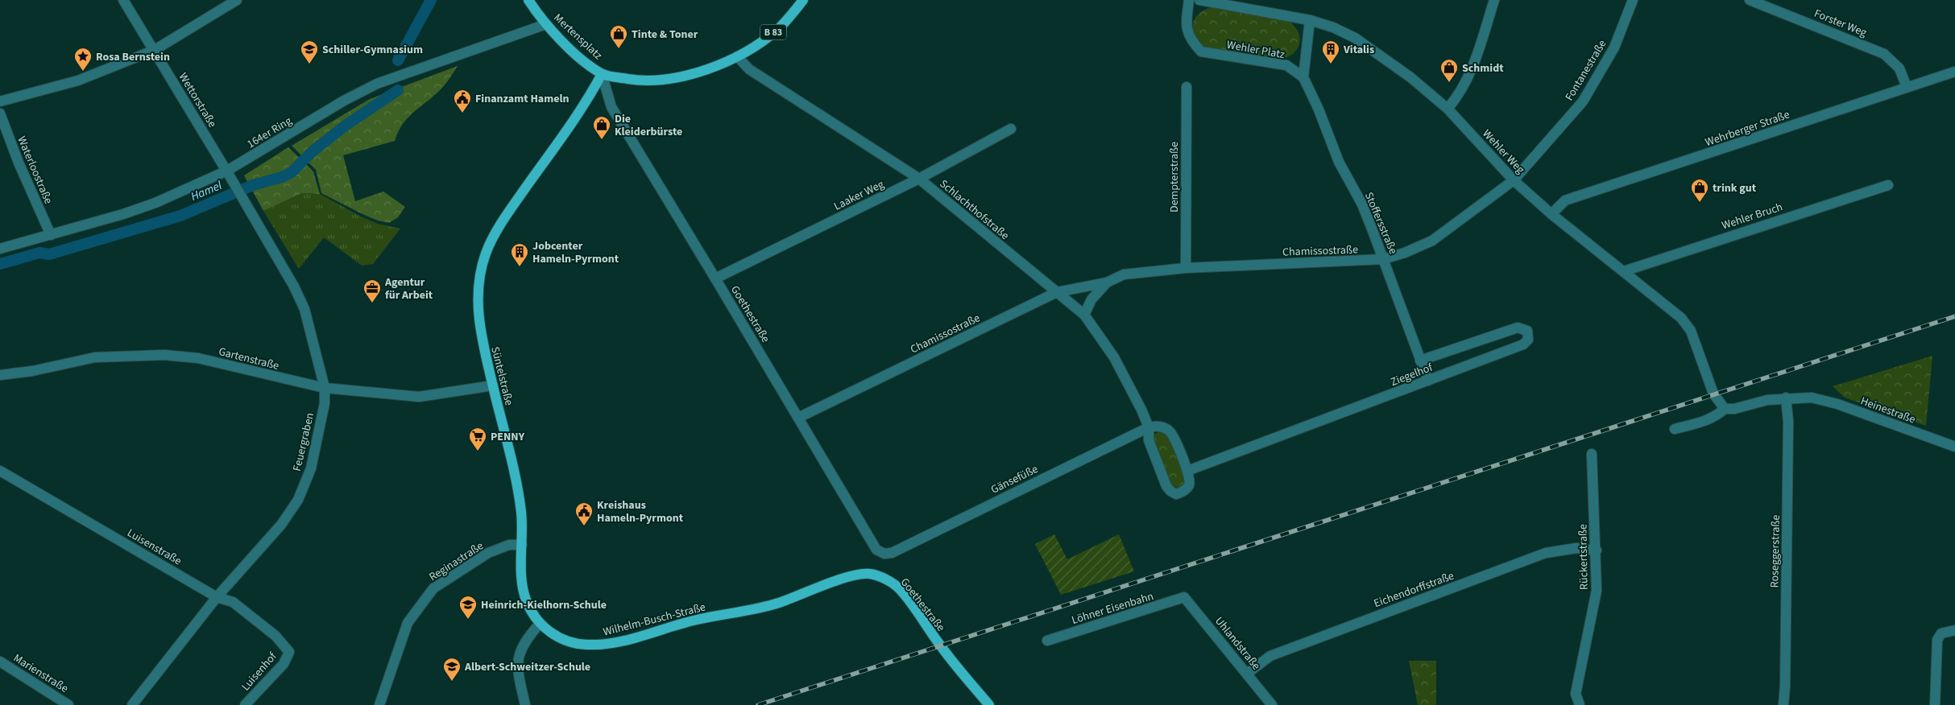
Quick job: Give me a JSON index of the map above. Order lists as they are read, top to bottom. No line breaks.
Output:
{"streets":{"main road":["B 83","Mertensplatz","Goethestraße","Süntelstraße","Wilhelm-Busch-Straße"],"street":["Forster Weg","Wehler Platz","Fontanestraße","Wettorstraße","Wehrberger Straße","164er Ring","Wehler Weg","Waterloostraße","Dempterstraße","Laaker Weg","Schlachthofstraße","Wehler Bruch","Stoffersstraße","Chamissostraße","Gartenstraße","Ziegelhof","Heinestraße","Feuergraben","Gänsefüße","Luisenstraße","Roseggerstraße","Rückertstraße","Reginastraße","Eichendorffstraße","Löhner Eisenbahn","Uhlandstraße","Luisenhof","Marienstraße"]},"crossings":[["Forster Weg","Wehrberger Straße"],["B 83","Mertensplatz"],["B 83","Schlachthofstraße"],["Mertensplatz","164er Ring"],["Mertensplatz","Schlachthofstraße"],["Mertensplatz","Goethestraße"],["Mertensplatz","Süntelstraße"],["Wehler Platz","Stoffersstraße"],["Fontanestraße","Wehler Weg"],["Fontanestraße","Chamissostraße"],["Wettorstraße","164er Ring"],["Wettorstraße","Feuergraben"],["Wehrberger Straße","Wehler Weg"],["164er Ring","Waterloostraße"],["164er Ring","Feuergraben"],["Wehler Weg","Wehler Bruch"],["Wehler Weg","Chamissostraße"],["Dempterstraße","Chamissostraße"],["Laaker Weg","Schlachthofstraße"],["Laaker Weg","Goethestraße"],["Schlachthofstraße","Chamissostraße"],["Schlachthofstraße","Gänsefüße"],["Stoffersstraße","Chamissostraße"],["Stoffersstraße","Ziegelhof"],["Chamissostraße","Goethestraße"],["Goethestraße","Süntelstraße"],["Goethestraße","Gänsefüße"],["Goethestraße","Wilhelm-Busch-Straße"],["Gartenstraße","Süntelstraße"],["Gartenstraße","Feuergraben"],["Süntelstraße","Reginastraße"],["Süntelstraße","Wilhelm-Busch-Straße"],["Heinestraße","Roseggerstraße"],["Feuergraben","Luisenstraße"],["Luisenstraße","Luisenhof"],["Rückertstraße","Eichendorffstraße"],["Eichendorffstraße","Uhlandstraße"],["Löhner Eisenbahn","Uhlandstraße"]],"water":["Hamel"],"places":{"shop":["Tinte & Toner","Schmidt","Die Kleiderbürste","trink gut"],"school or university":["Schiller-Gymnasium","Heinrich-Kielhorn-Schule","Albert-Schweitzer-Schule"],"building":["Vitalis","Jobcenter Hameln-Pyrmont"],"place":["Rosa Bernstein"],"public building":["Finanzamt Hameln","Kreishaus Hameln-Pyrmont"],"office":["Agentur für Arbeit"],"supermarket":["PENNY"]}}
